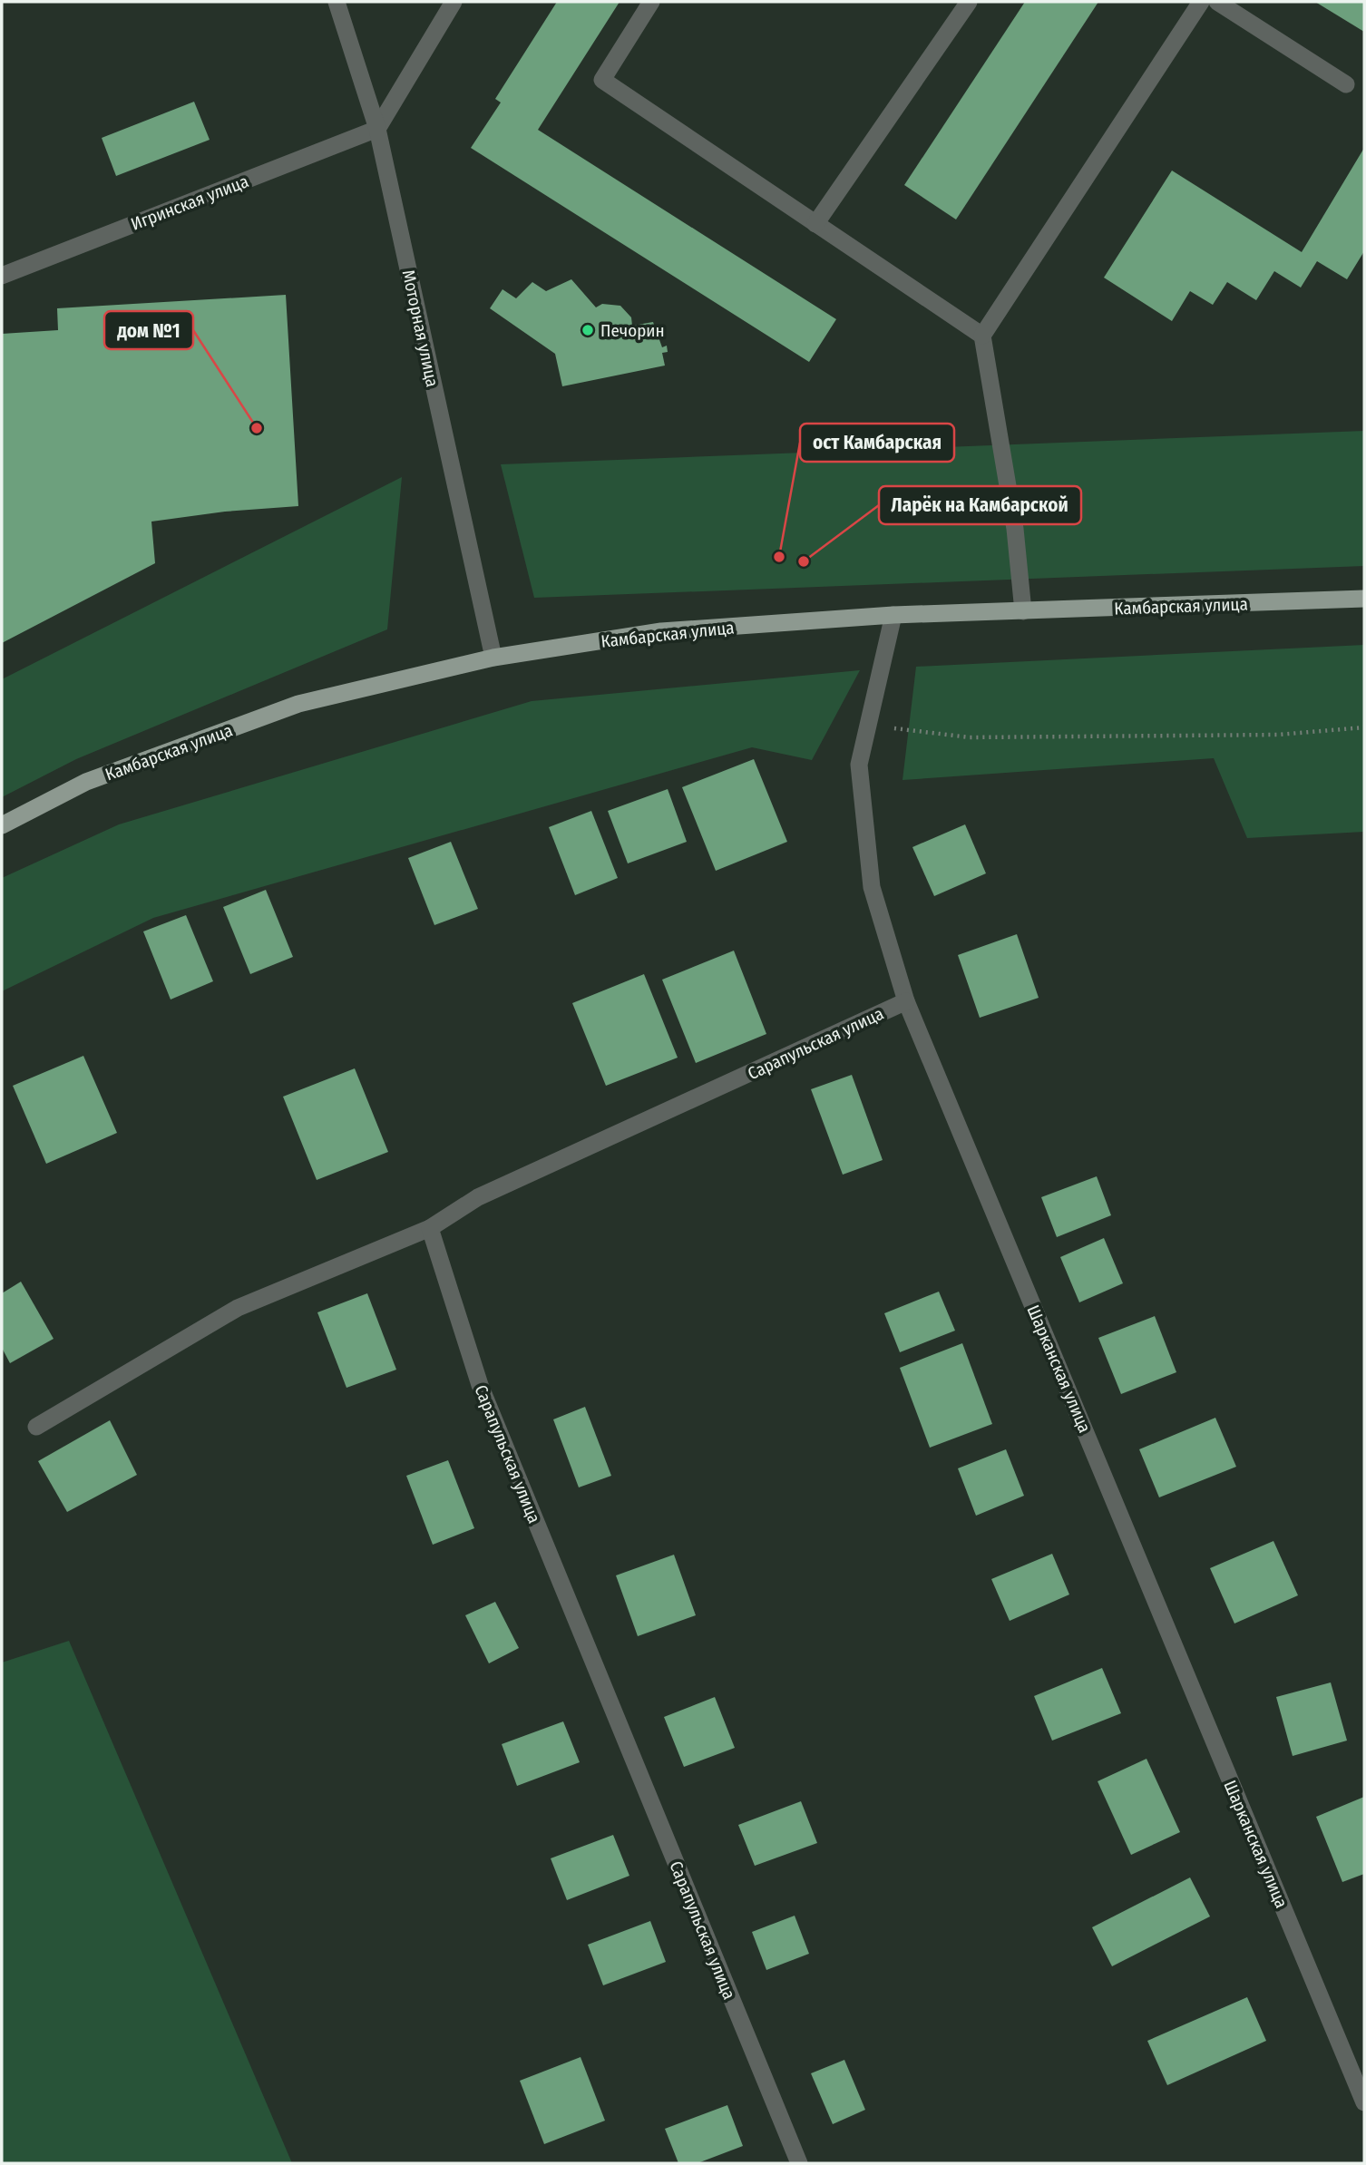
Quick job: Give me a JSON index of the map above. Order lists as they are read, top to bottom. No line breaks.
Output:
{"streets":{"main road":["Камбарская улица"],"street":["Игринская улица","Моторная улица","Сарапульская улица","Шарканская улица"]},"crossings":[["Игринская улица","Моторная улица"],["Моторная улица","Камбарская улица"],["Камбарская улица","Шарканская улица"],["Сарапульская улица","Шарканская улица"]],"places":["Печорин","дом №1","ост Камбарская","Ларёк на Камбарской"]}
